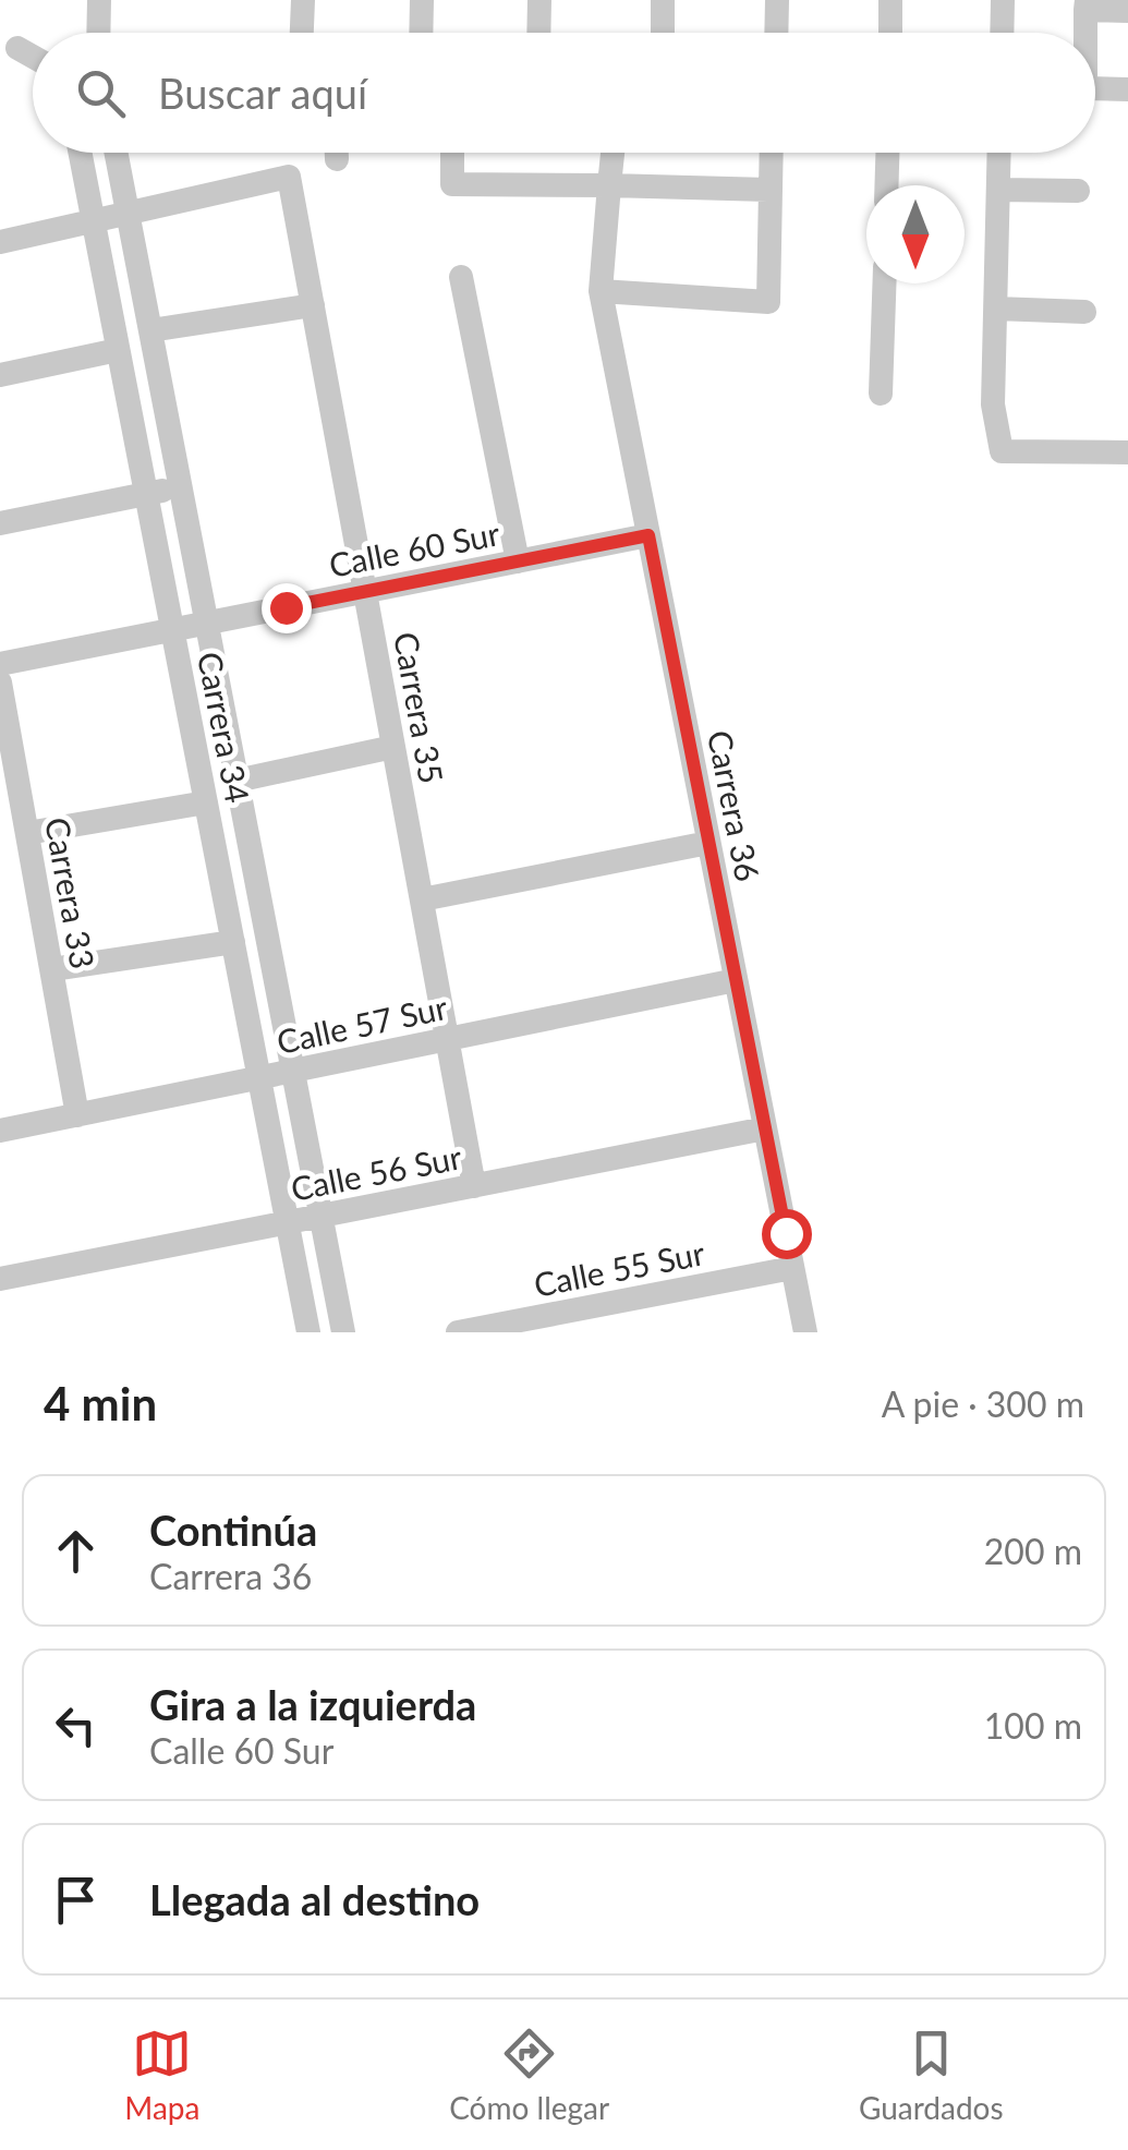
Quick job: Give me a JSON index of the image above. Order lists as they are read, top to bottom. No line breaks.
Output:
{"streets":{"street":["Calle 60 Sur","Carrera 35","Carrera 34","Carrera 36","Carrera 33","Calle 57 Sur","Calle 56 Sur","Calle 55 Sur"]},"crossings":[["Calle 60 Sur","Carrera 35"],["Calle 60 Sur","Carrera 34"],["Calle 60 Sur","Carrera 36"],["Carrera 35","Carrera 34"],["Carrera 35","Calle 57 Sur"],["Carrera 35","Calle 56 Sur"],["Carrera 34","Calle 57 Sur"],["Carrera 34","Calle 56 Sur"],["Carrera 36","Calle 57 Sur"],["Carrera 36","Calle 56 Sur"],["Carrera 36","Calle 55 Sur"],["Carrera 33","Calle 57 Sur"]],"north":"bottom","page":{"search":"Buscar aquí","heading":["4 min","A pie · 300 m"],"list":[["Continúa","Carrera 36","200 m"],["Gira a la izquierda","Calle 60 Sur","100 m"],"Llegada al destino"],"nav":["Mapa","Cómo llegar","Guardados"]}}
